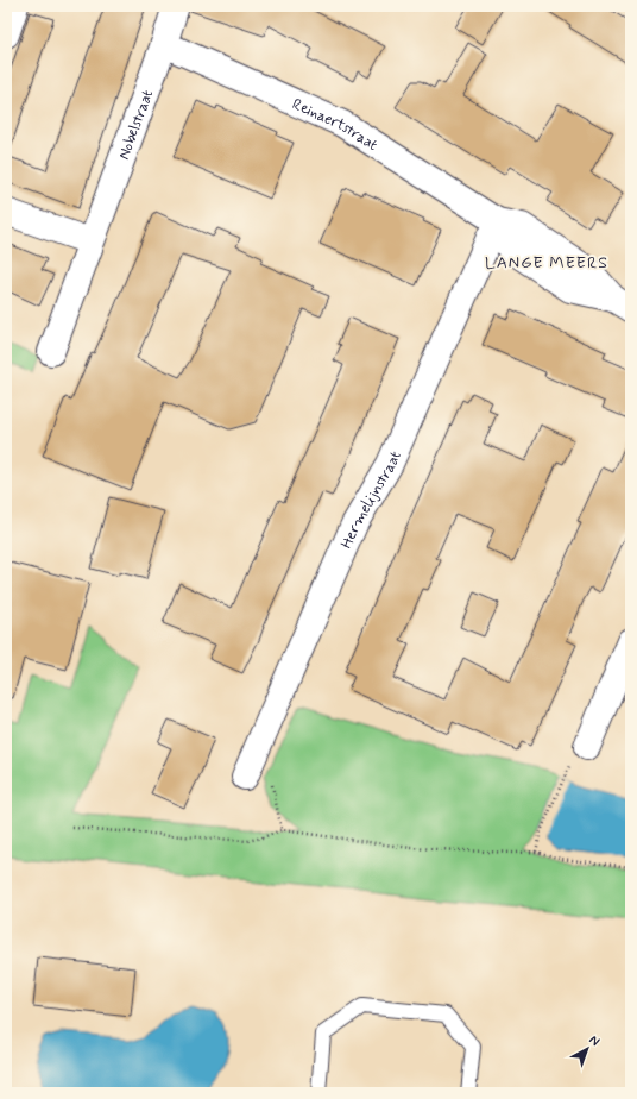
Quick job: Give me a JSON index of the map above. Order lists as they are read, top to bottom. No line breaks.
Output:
{"streets":{"street":["Nobelstraat","Reinaertstraat","Hermelijnstraat"]},"crossings":[["Nobelstraat","Reinaertstraat"],["Reinaertstraat","Hermelijnstraat"]],"districts":["LANGE MEERS"],"north":"top right"}
